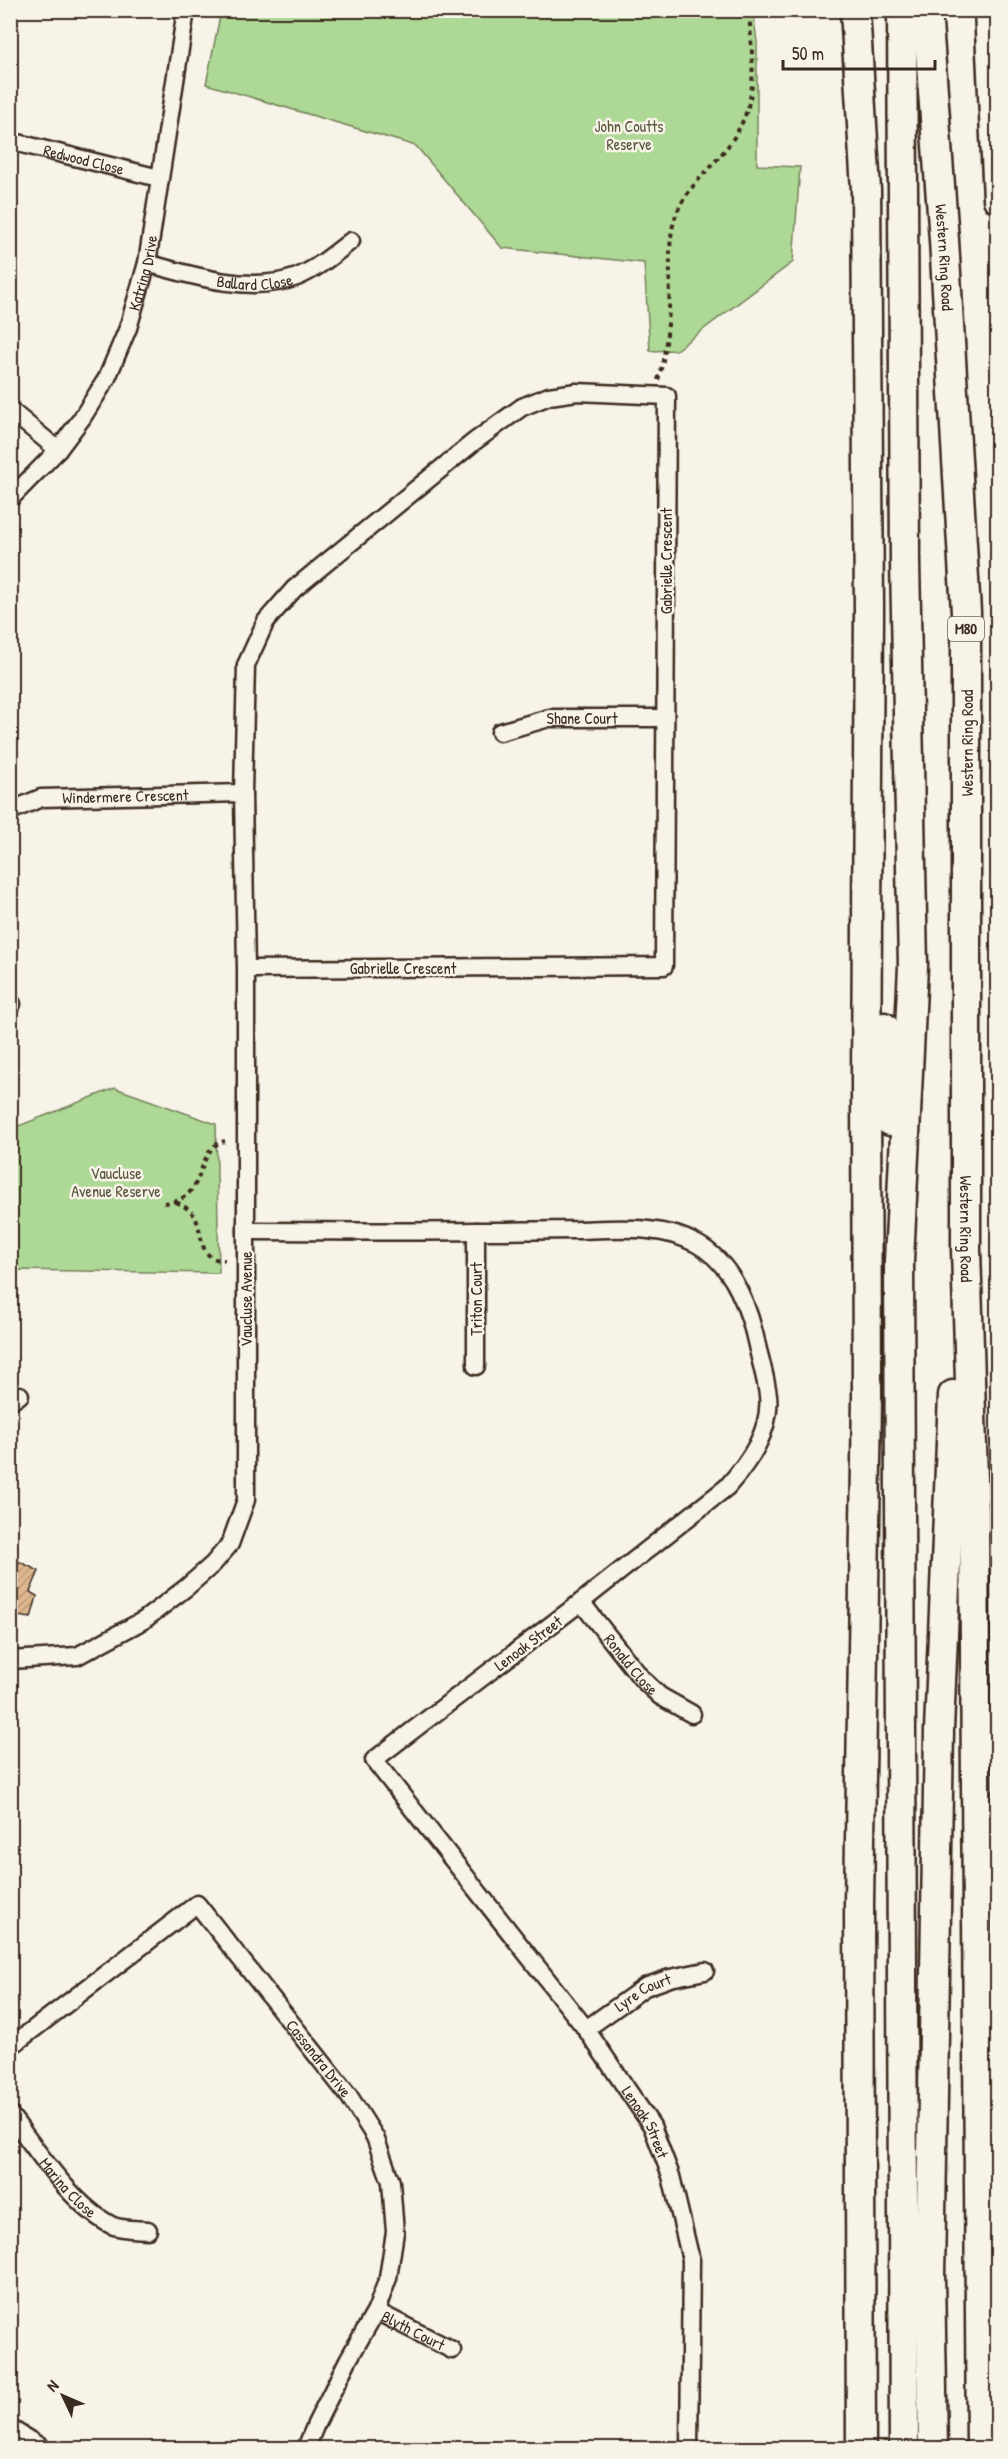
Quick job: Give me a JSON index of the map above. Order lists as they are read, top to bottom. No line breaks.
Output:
{"streets":{"highway":["Western Ring Road","M80"],"street":["Redwood Close","Katrina Drive","Ballard Close","Gabrielle Crescent","Shane Court","Windermere Crescent","Vaucluse Avenue","Triton Court","Lenoak Street","Ronald Close","Lyre Court","Cassandra Drive","Marina Close","Blyth Court"]},"crossings":[["Redwood Close","Katrina Drive"],["Katrina Drive","Ballard Close"],["Gabrielle Crescent","Shane Court"],["Gabrielle Crescent","Vaucluse Avenue"],["Windermere Crescent","Vaucluse Avenue"],["Vaucluse Avenue","Lenoak Street"],["Triton Court","Lenoak Street"],["Lenoak Street","Ronald Close"],["Lenoak Street","Lyre Court"],["Cassandra Drive","Blyth Court"]],"parks":["John Coutts Reserve","Vaucluse Avenue Reserve"],"scale_bar":"50 m","north":"top left"}
